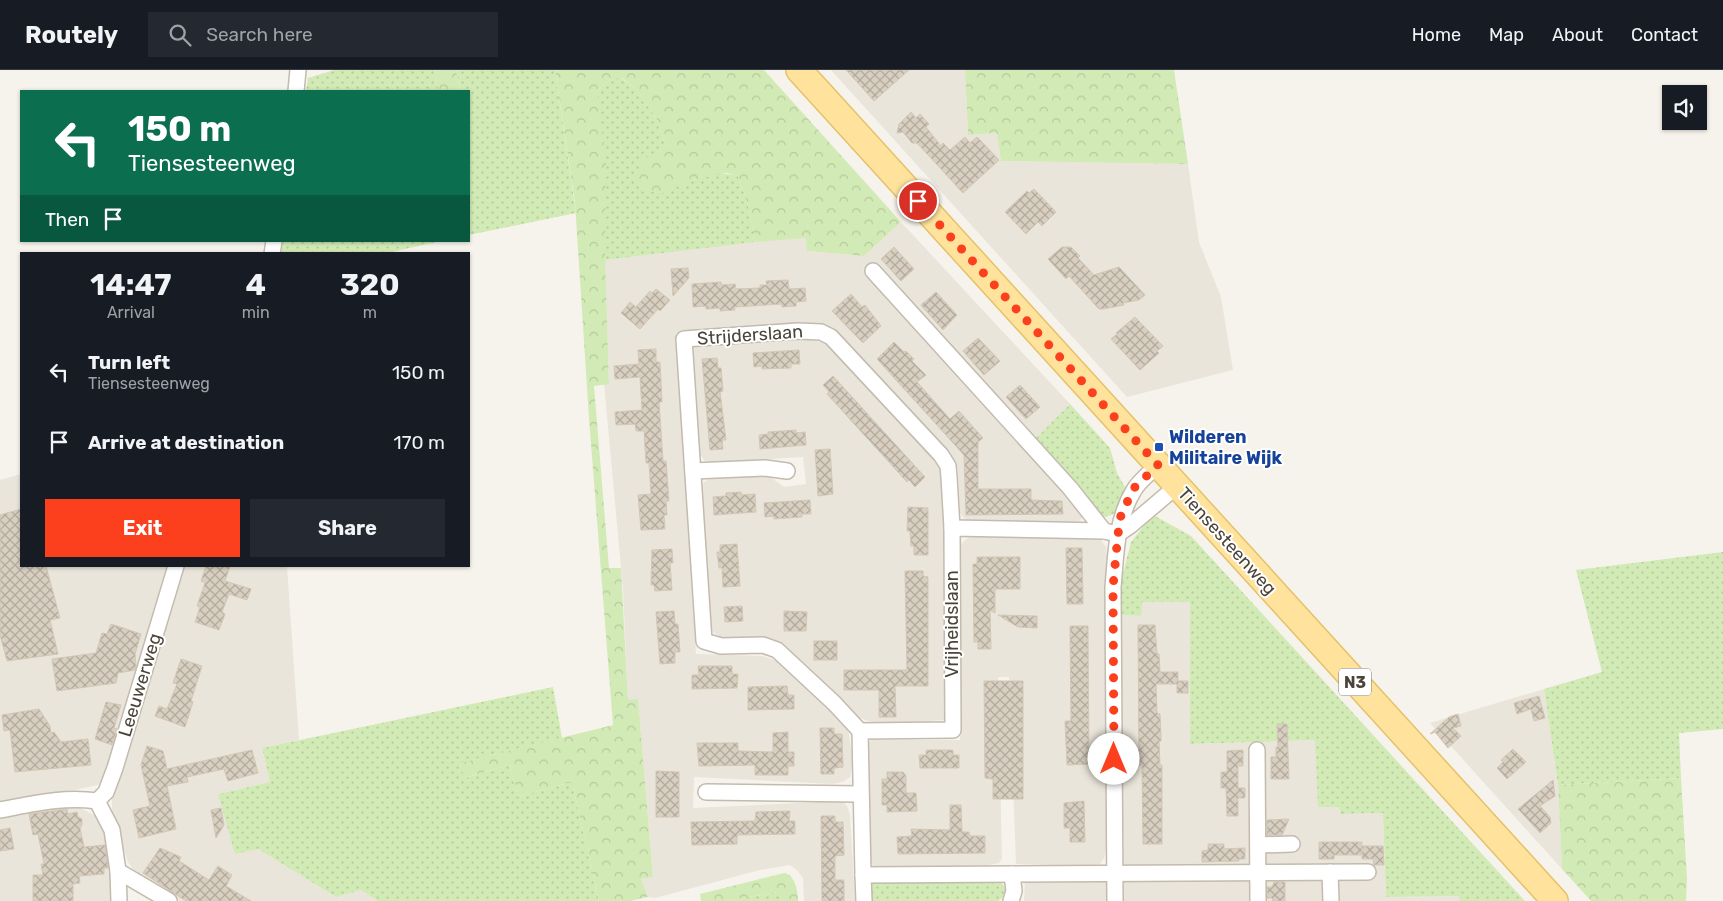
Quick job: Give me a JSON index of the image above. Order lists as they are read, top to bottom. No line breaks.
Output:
{"streets":{"main road":["Tiensesteenweg","N3"],"street":["Strijderslaan","Vrijheidslaan","Leeuwerweg"]},"crossings":[["Strijderslaan","Vrijheidslaan"]],"places":{"transit":["Wilderen Militaire Wijk"]},"page":{"header":"Routely","search":"Search here","nav":["Home","Map","About","Contact"],"turn":["150 m","Tiensesteenweg"],"then":"Then","eta":["14:47","Arrival","4","min","320","m"],"list":[{"name":"Turn left","note":"Tiensesteenweg","value":"150 m"},{"name":"Arrive at destination","value":"170 m"}],"buttons":["Exit","Share"]}}
